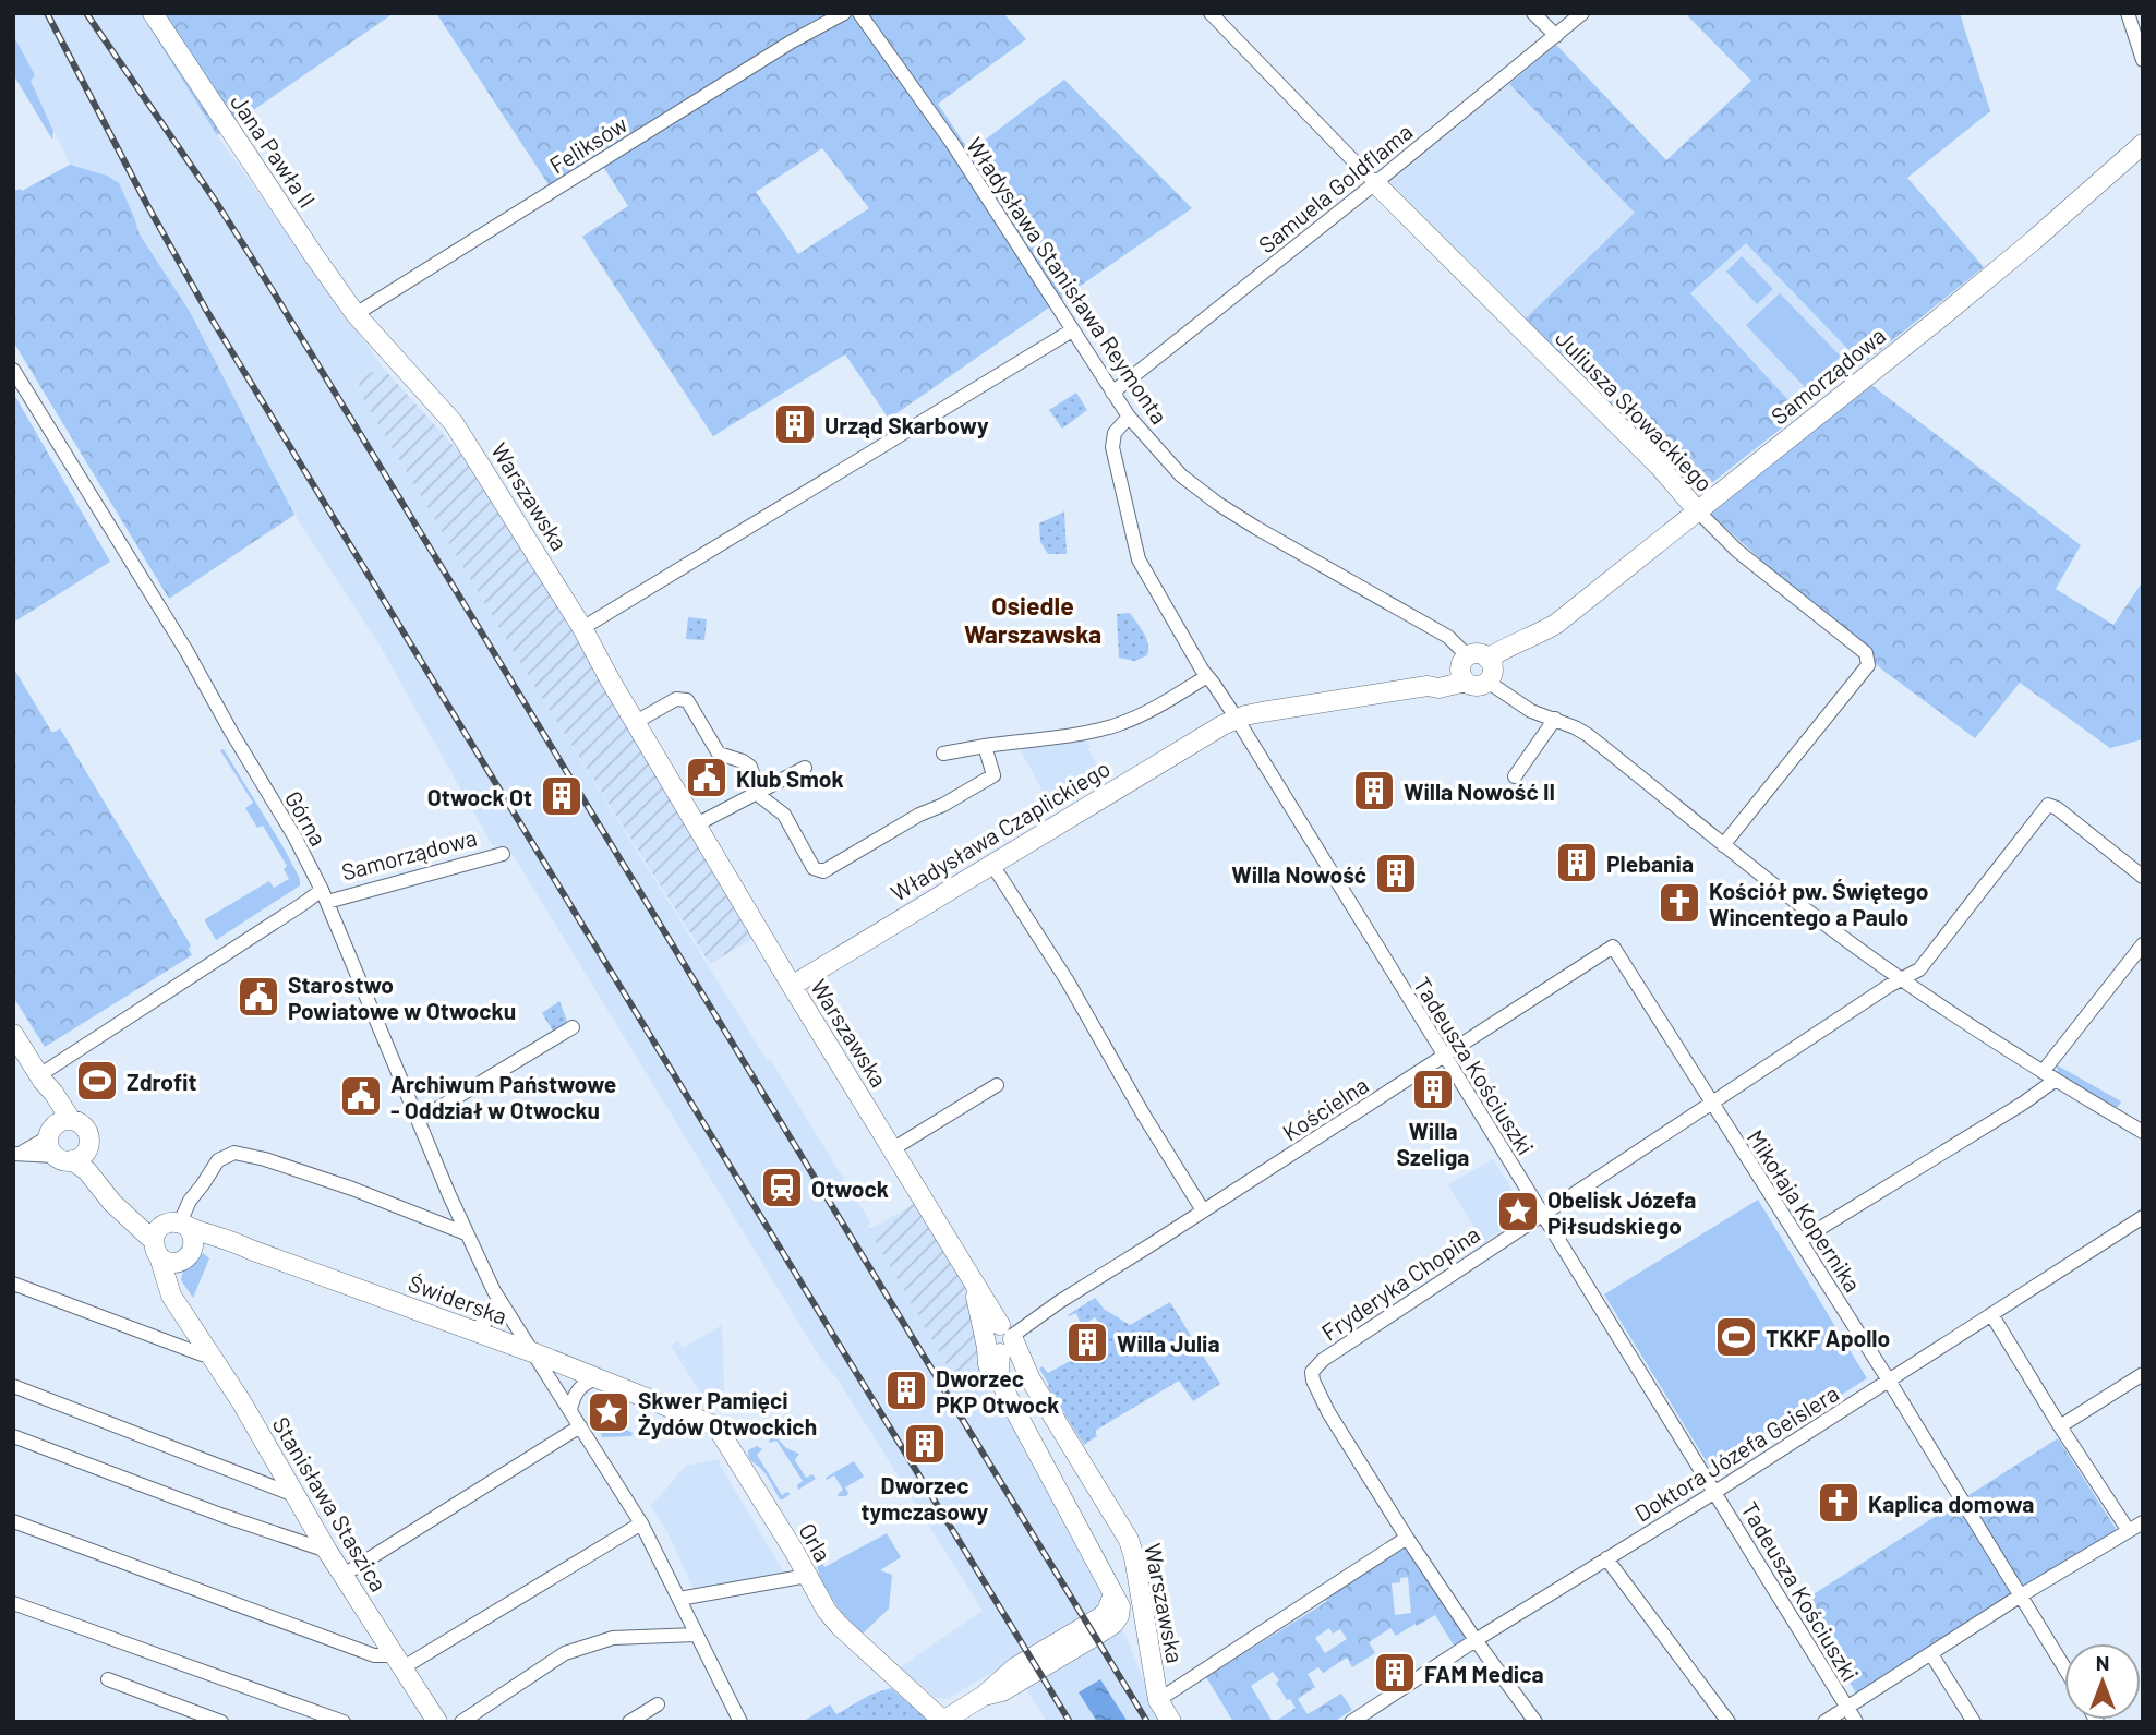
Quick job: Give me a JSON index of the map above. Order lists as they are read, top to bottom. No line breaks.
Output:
{"streets":{"street":["Feliksów","Jana Pawła II","Samuela Goldflama","Władysława Stanisława Reymonta","Samorządowa","Juliusza Słowackiego","Warszawska","Górna","Władysława Czaplickiego","Tadeusza Kościuszki","Kościelna","Mikołaja Kopernika","Fryderyka Chopina","Świderska","Doktora Józefa Geislera","Stanisława Staszica","Orla"]},"crossings":[["Feliksów","Jana Pawła II"],["Feliksów","Warszawska"],["Jana Pawła II","Warszawska"],["Samuela Goldflama","Władysława Stanisława Reymonta"],["Samuela Goldflama","Juliusza Słowackiego"],["Władysława Stanisława Reymonta","Tadeusza Kościuszki"],["Samorządowa","Juliusza Słowackiego"],["Samorządowa","Górna"],["Warszawska","Władysława Czaplickiego"],["Warszawska","Kościelna"],["Warszawska","Orla"],["Górna","Świderska"],["Władysława Czaplickiego","Tadeusza Kościuszki"],["Tadeusza Kościuszki","Kościelna"],["Tadeusza Kościuszki","Fryderyka Chopina"],["Tadeusza Kościuszki","Doktora Józefa Geislera"],["Kościelna","Mikołaja Kopernika"],["Mikołaja Kopernika","Fryderyka Chopina"],["Mikołaja Kopernika","Doktora Józefa Geislera"],["Fryderyka Chopina","Doktora Józefa Geislera"],["Świderska","Stanisława Staszica"],["Świderska","Orla"]],"districts":["Osiedle Warszawska"],"places":{"building":["Urząd Skarbowy","Willa Nowość II","Otwock Ot","Plebania","Willa Nowość","Willa Szeliga","Willa Julia","Dworzec PKP Otwock","Dworzec tymczasowy","FAM Medica"],"public building":["Klub Smok","Starostwo Powiatowe w Otwocku","Archiwum Państwowe - Oddział w Otwocku"],"church":["Kościół pw. Świętego Wincentego a Paulo","Kaplica domowa"],"sports":["Zdrofit","TKKF Apollo"],"station":["Otwock"],"place":["Obelisk Józefa Piłsudskiego","Skwer Pamięci Żydów Otwockich"]},"north":"top"}
